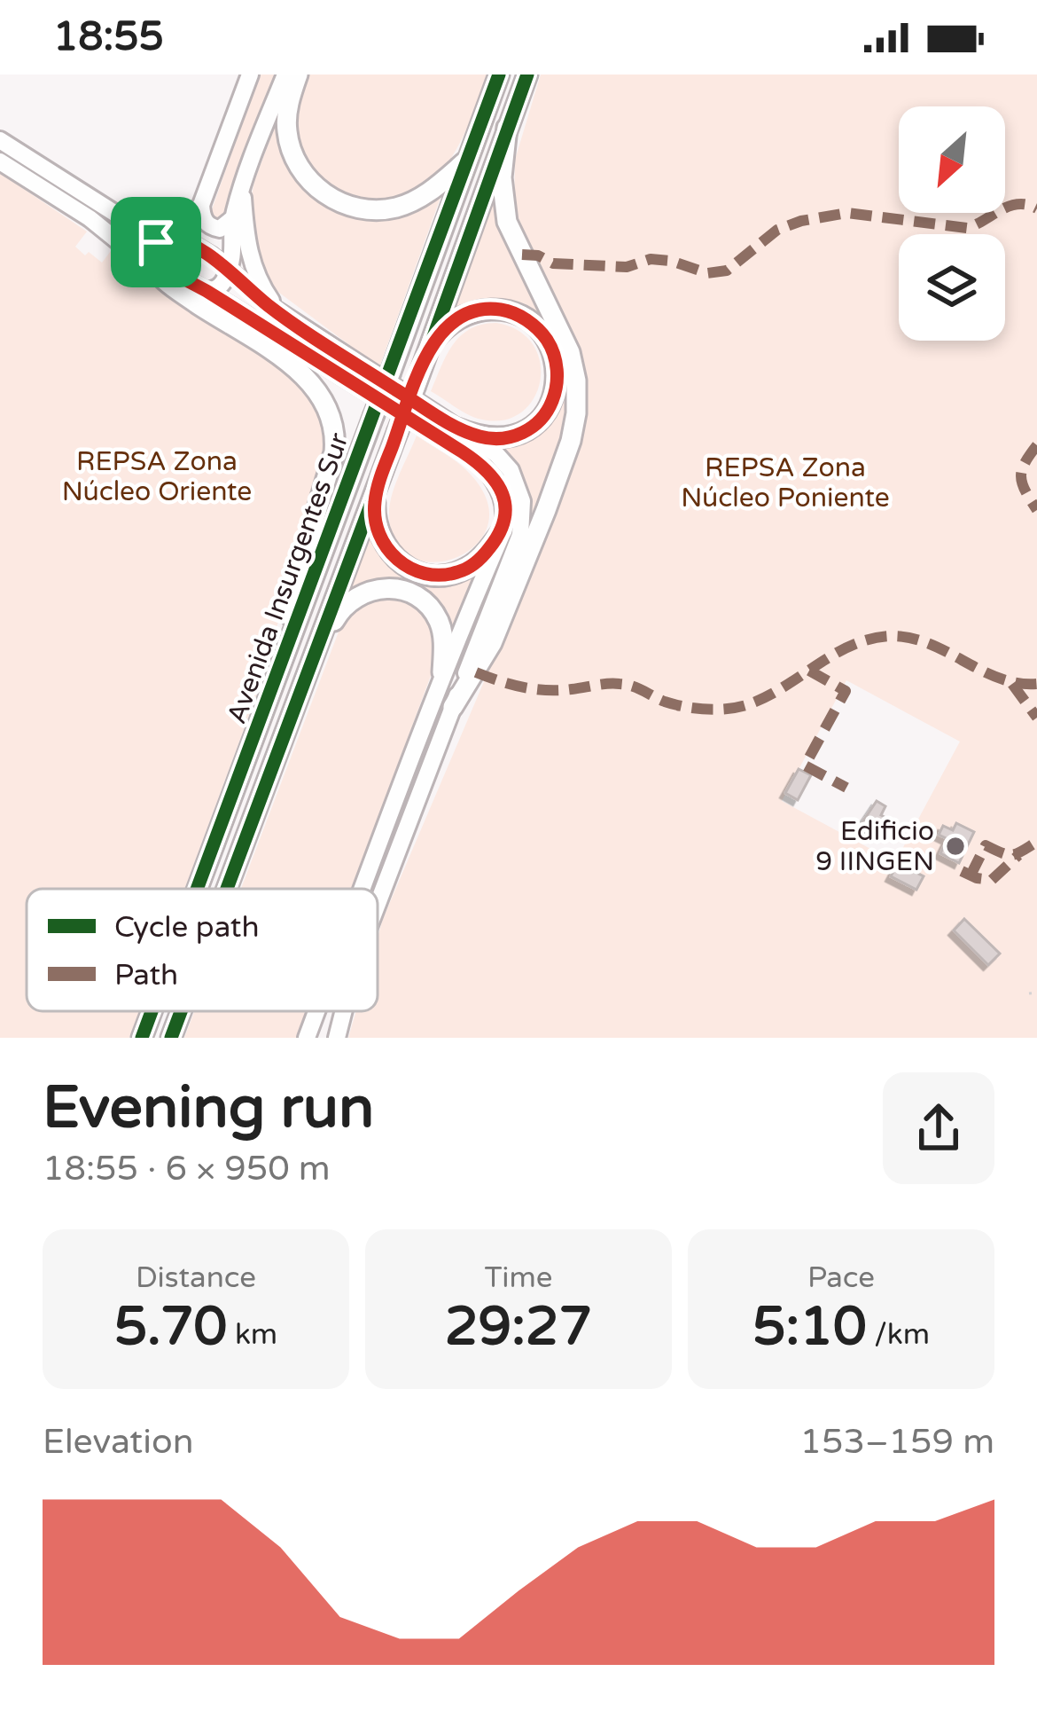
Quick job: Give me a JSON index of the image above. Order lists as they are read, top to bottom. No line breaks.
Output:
{"streets":{"main road":["Avenida Insurgentes Sur"]},"parks":["REPSA Zona Núcleo Oriente","REPSA Zona Núcleo Poniente"],"places":["Edificio 9 IINGEN"],"legend":["Cycle path","Path"],"north":"bottom left","page":{"status":"18:55","heading":["Evening run","18:55 · 6 × 950 m"],"stats":[["Distance","5.70 km"],["Time","29:27"],["Pace","5:10 /km"]],"chart":["Elevation","153–159 m"]}}
